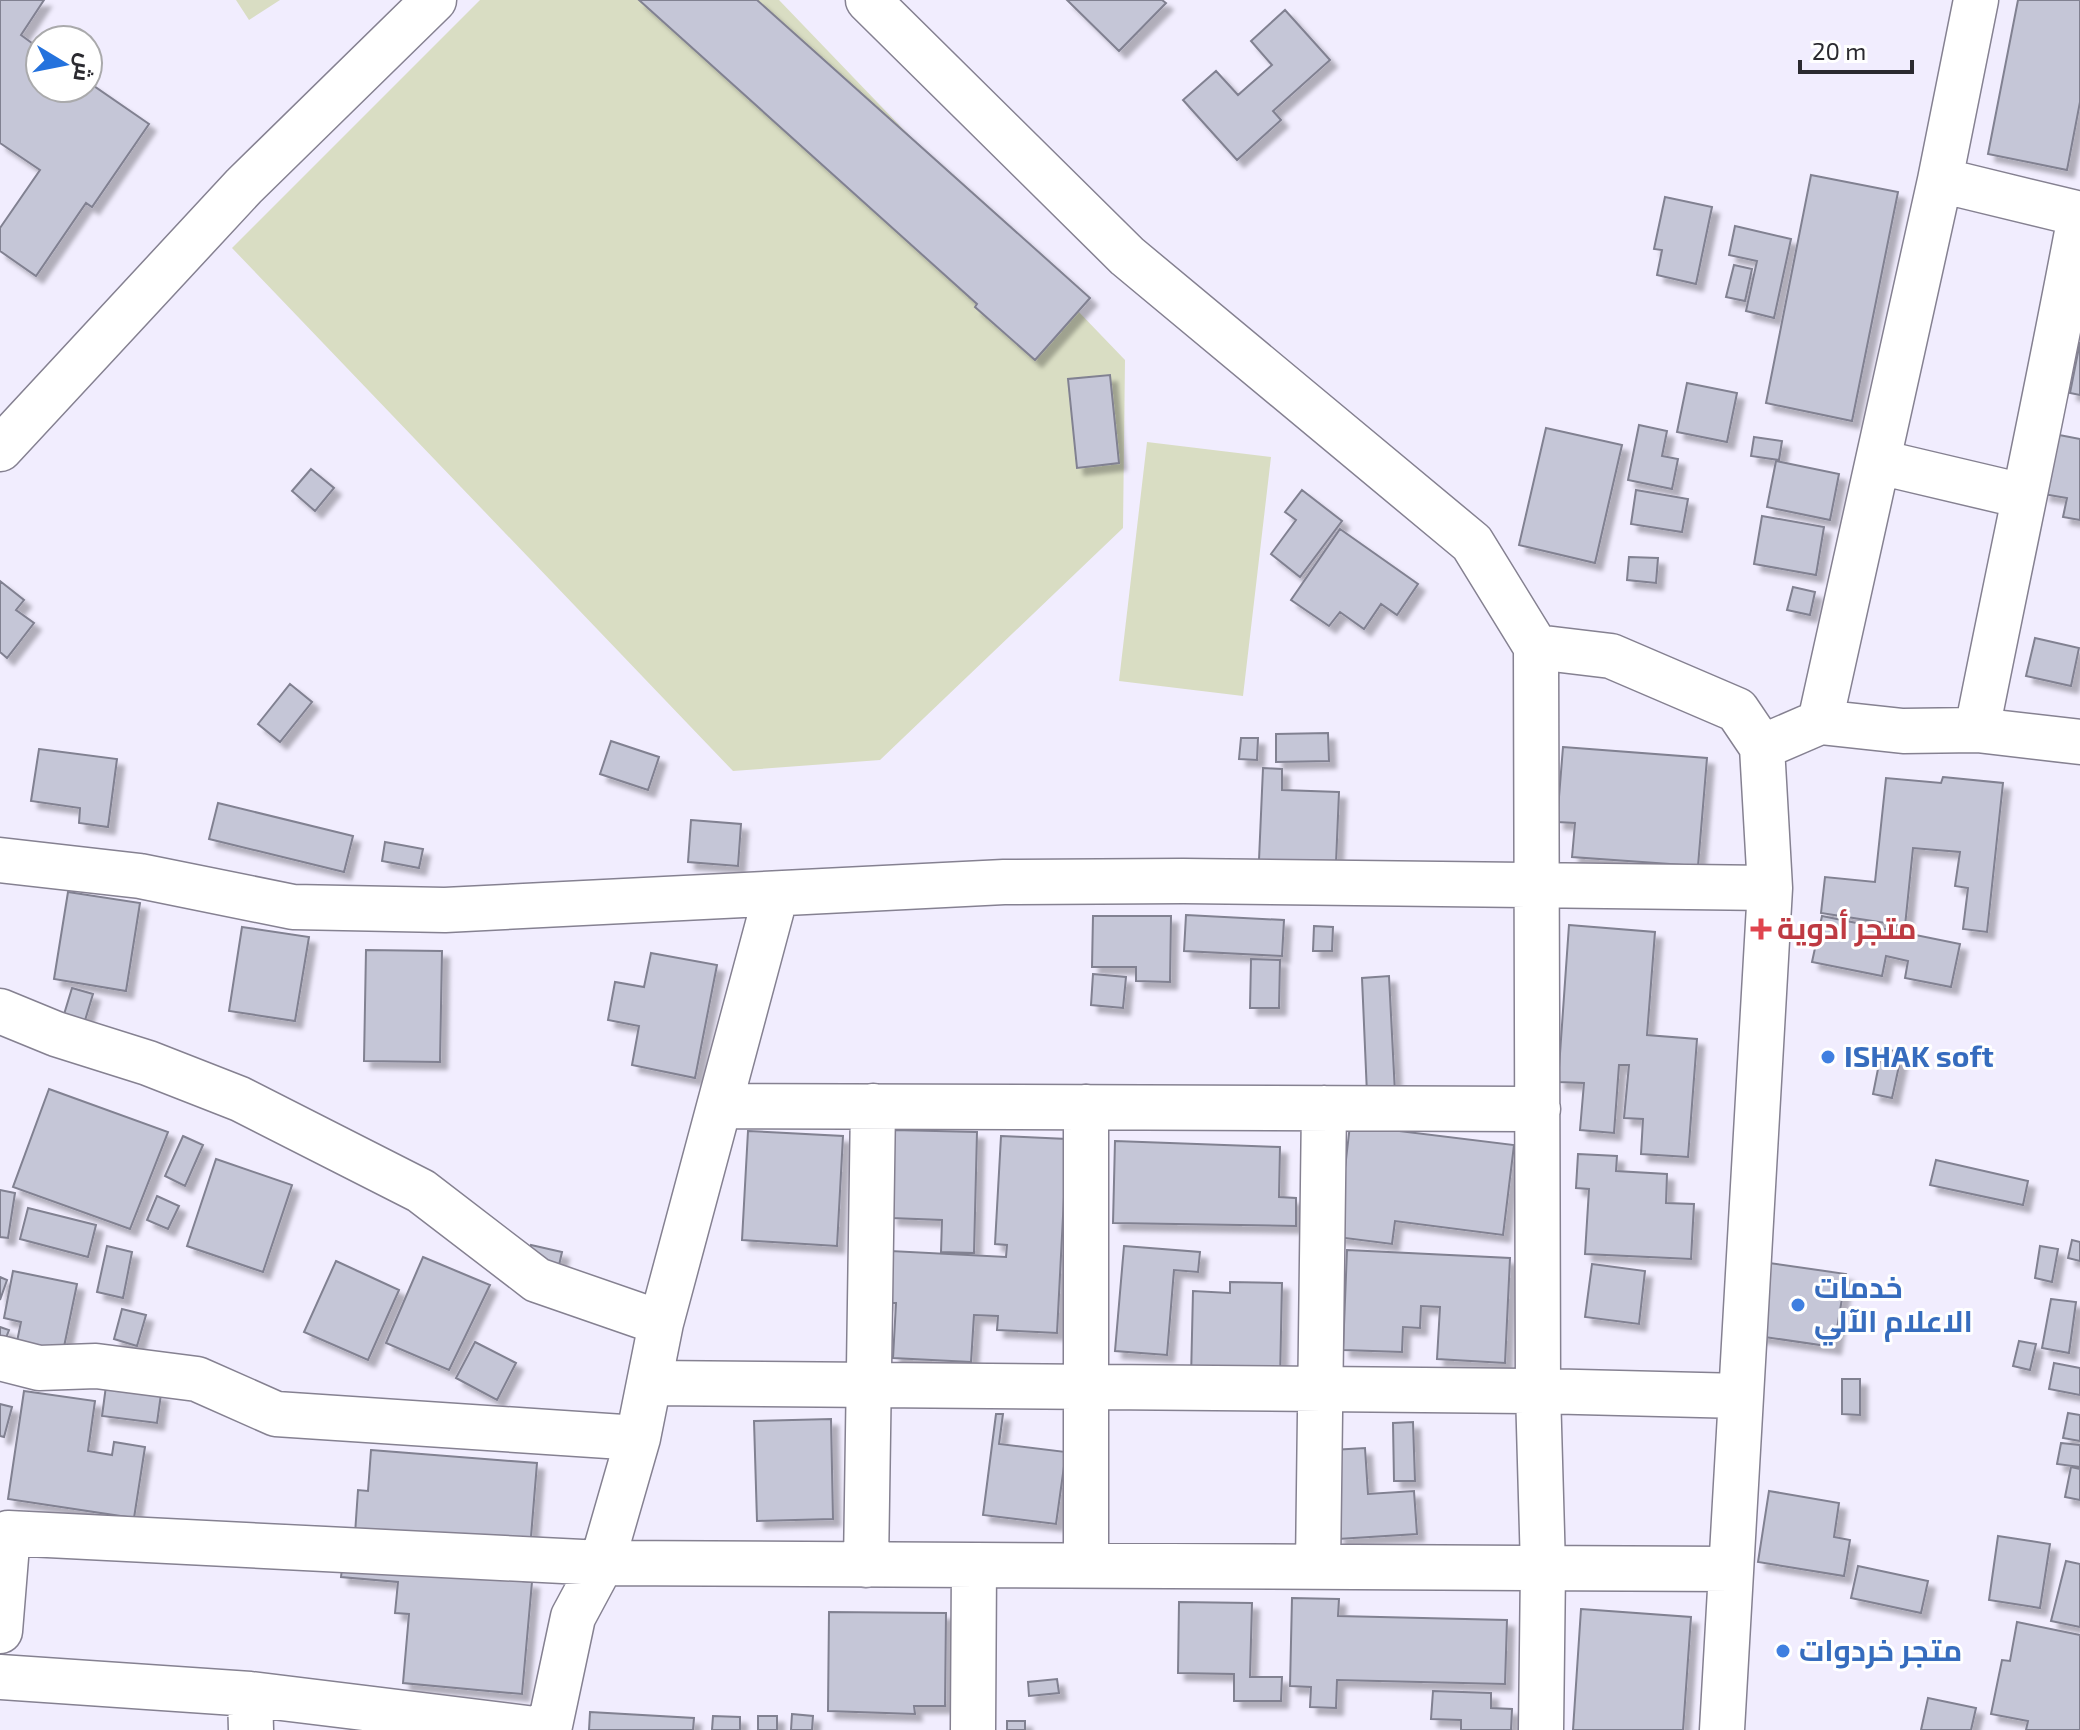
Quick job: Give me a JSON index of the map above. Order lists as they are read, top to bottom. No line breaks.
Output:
{"places":{"health":["متجر أدوية"],"other":["ISHAK soft","خدمات الاعلام الآلي","متجر خردوات"]},"scale_bar":"20 m","north":"right"}
